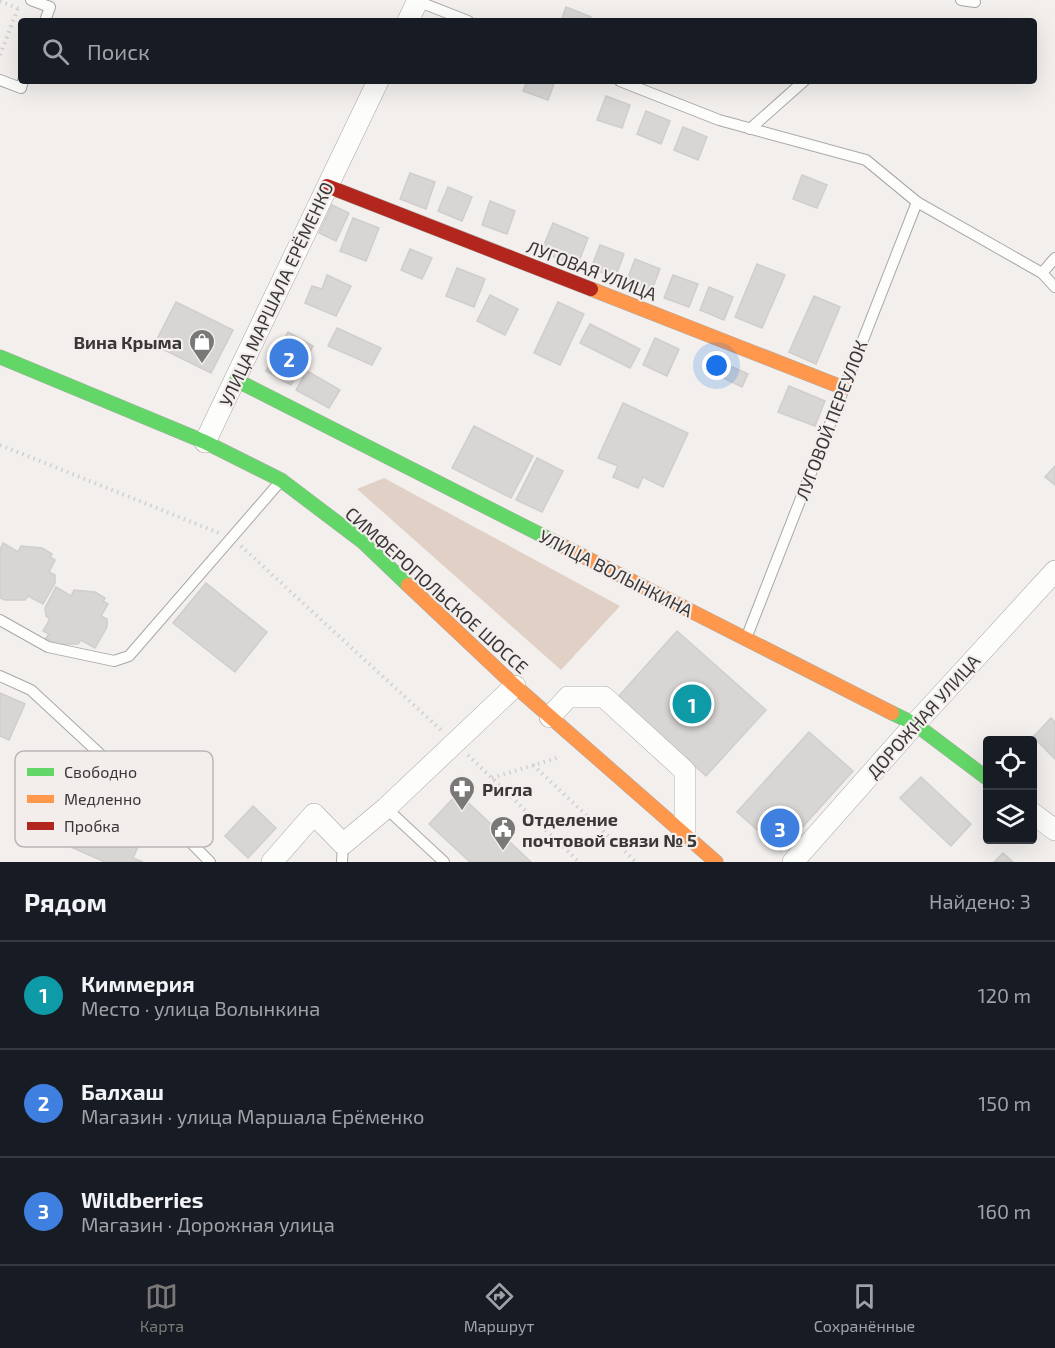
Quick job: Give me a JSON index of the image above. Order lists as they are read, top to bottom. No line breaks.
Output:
{"streets":{"street":["ЛУГОВАЯ УЛИЦА","УЛИЦА МАРШАЛА ЕРЁМЕНКО","УЛИЦА ВОЛЫНКИНА","СИМФЕРОПОЛЬСКОЕ ШОССЕ","ДОРОЖНАЯ УЛИЦА"],"lane":["ЛУГОВОЙ ПЕРЕУЛОК"]},"crossings":[["ЛУГОВАЯ УЛИЦА","УЛИЦА МАРШАЛА ЕРЁМЕНКО"],["ЛУГОВАЯ УЛИЦА","ЛУГОВОЙ ПЕРЕУЛОК"],["УЛИЦА МАРШАЛА ЕРЁМЕНКО","УЛИЦА ВОЛЫНКИНА"],["УЛИЦА МАРШАЛА ЕРЁМЕНКО","СИМФЕРОПОЛЬСКОЕ ШОССЕ"],["ЛУГОВОЙ ПЕРЕУЛОК","УЛИЦА ВОЛЫНКИНА"],["УЛИЦА ВОЛЫНКИНА","ДОРОЖНАЯ УЛИЦА"]],"places":{"shop":["Вина Крыма"],"pharmacy":["Ригла"],"public building":["Отделение почтовой связи № 5"]},"legend":["Свободно","Медленно","Пробка"],"page":{"search":"Поиск","pins":["2","1","3"],"heading":["Рядом","Найдено: 3"],"list":[{"mark":"1","name":"Киммерия","note":"Место · улица Волынкина","value":"120 m"},{"mark":"2","name":"Балхаш","note":"Магазин · улица Маршала Ерёменко","value":"150 m"},{"mark":"3","name":"Wildberries","note":"Магазин · Дорожная улица","value":"160 m"}],"nav":["Карта","Маршрут","Сохранённые"]}}
